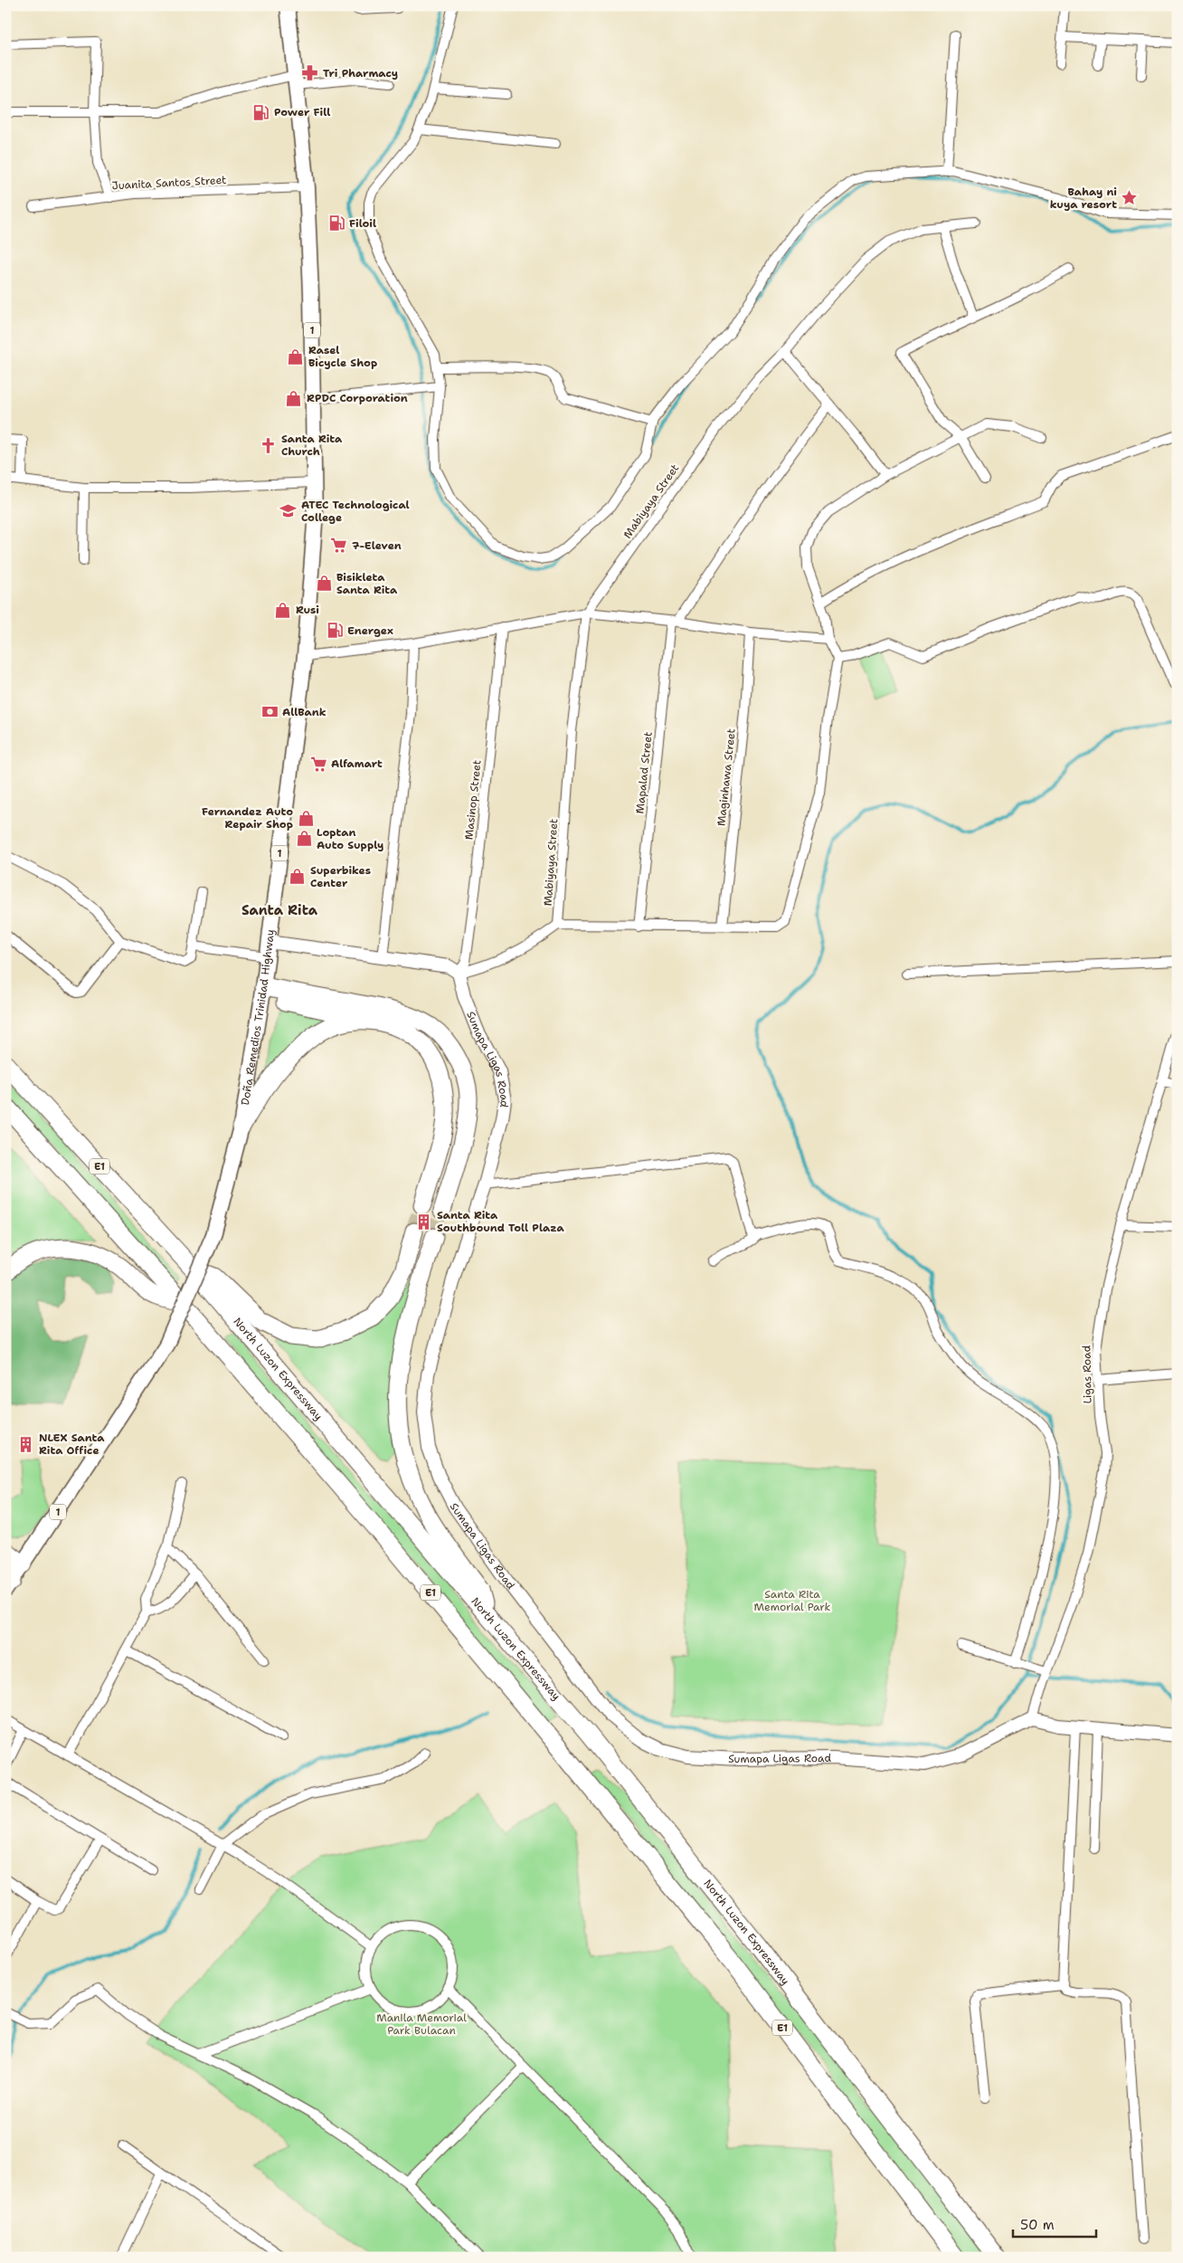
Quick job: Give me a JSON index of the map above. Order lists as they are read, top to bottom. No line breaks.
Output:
{"streets":{"highway":["1","Doña Remedios Trinidad Highway","E1","North Luzon Expressway"],"main road":["Sumapa Ligas Road"],"street":["Juanita Santos Street","Mabiyaya Street","Mapalad Street","Maginhawa Street","Masinop Street","Ligas Road"]},"crossings":[["Juanita Santos Street","Doña Remedios Trinidad Highway"],["Masinop Street","Sumapa Ligas Road"],["Sumapa Ligas Road","Ligas Road"]],"districts":["Santa Rita"],"parks":["Santa Rita Memorial Park","Manila Memorial Park Bulacan"],"places":{"pharmacy":["Tri Pharmacy"],"fuel station":["Power Fill","Filoil","Energex"],"place":["Bahay ni kuya resort"],"shop":["Rasel Bicycle Shop","RPDC Corporation","Bisikleta Santa Rita","Rusi","Fernandez Auto Repair Shop","Loptan Auto Supply","Superbikes Center"],"church":["Santa Rita Church"],"school or university":["ATEC Technological College"],"supermarket":["7-Eleven","Alfamart"],"bank":["AllBank"],"building":["Santa Rita Southbound Toll Plaza","NLEX Santa Rita Office"]},"scale_bar":"50 m"}
